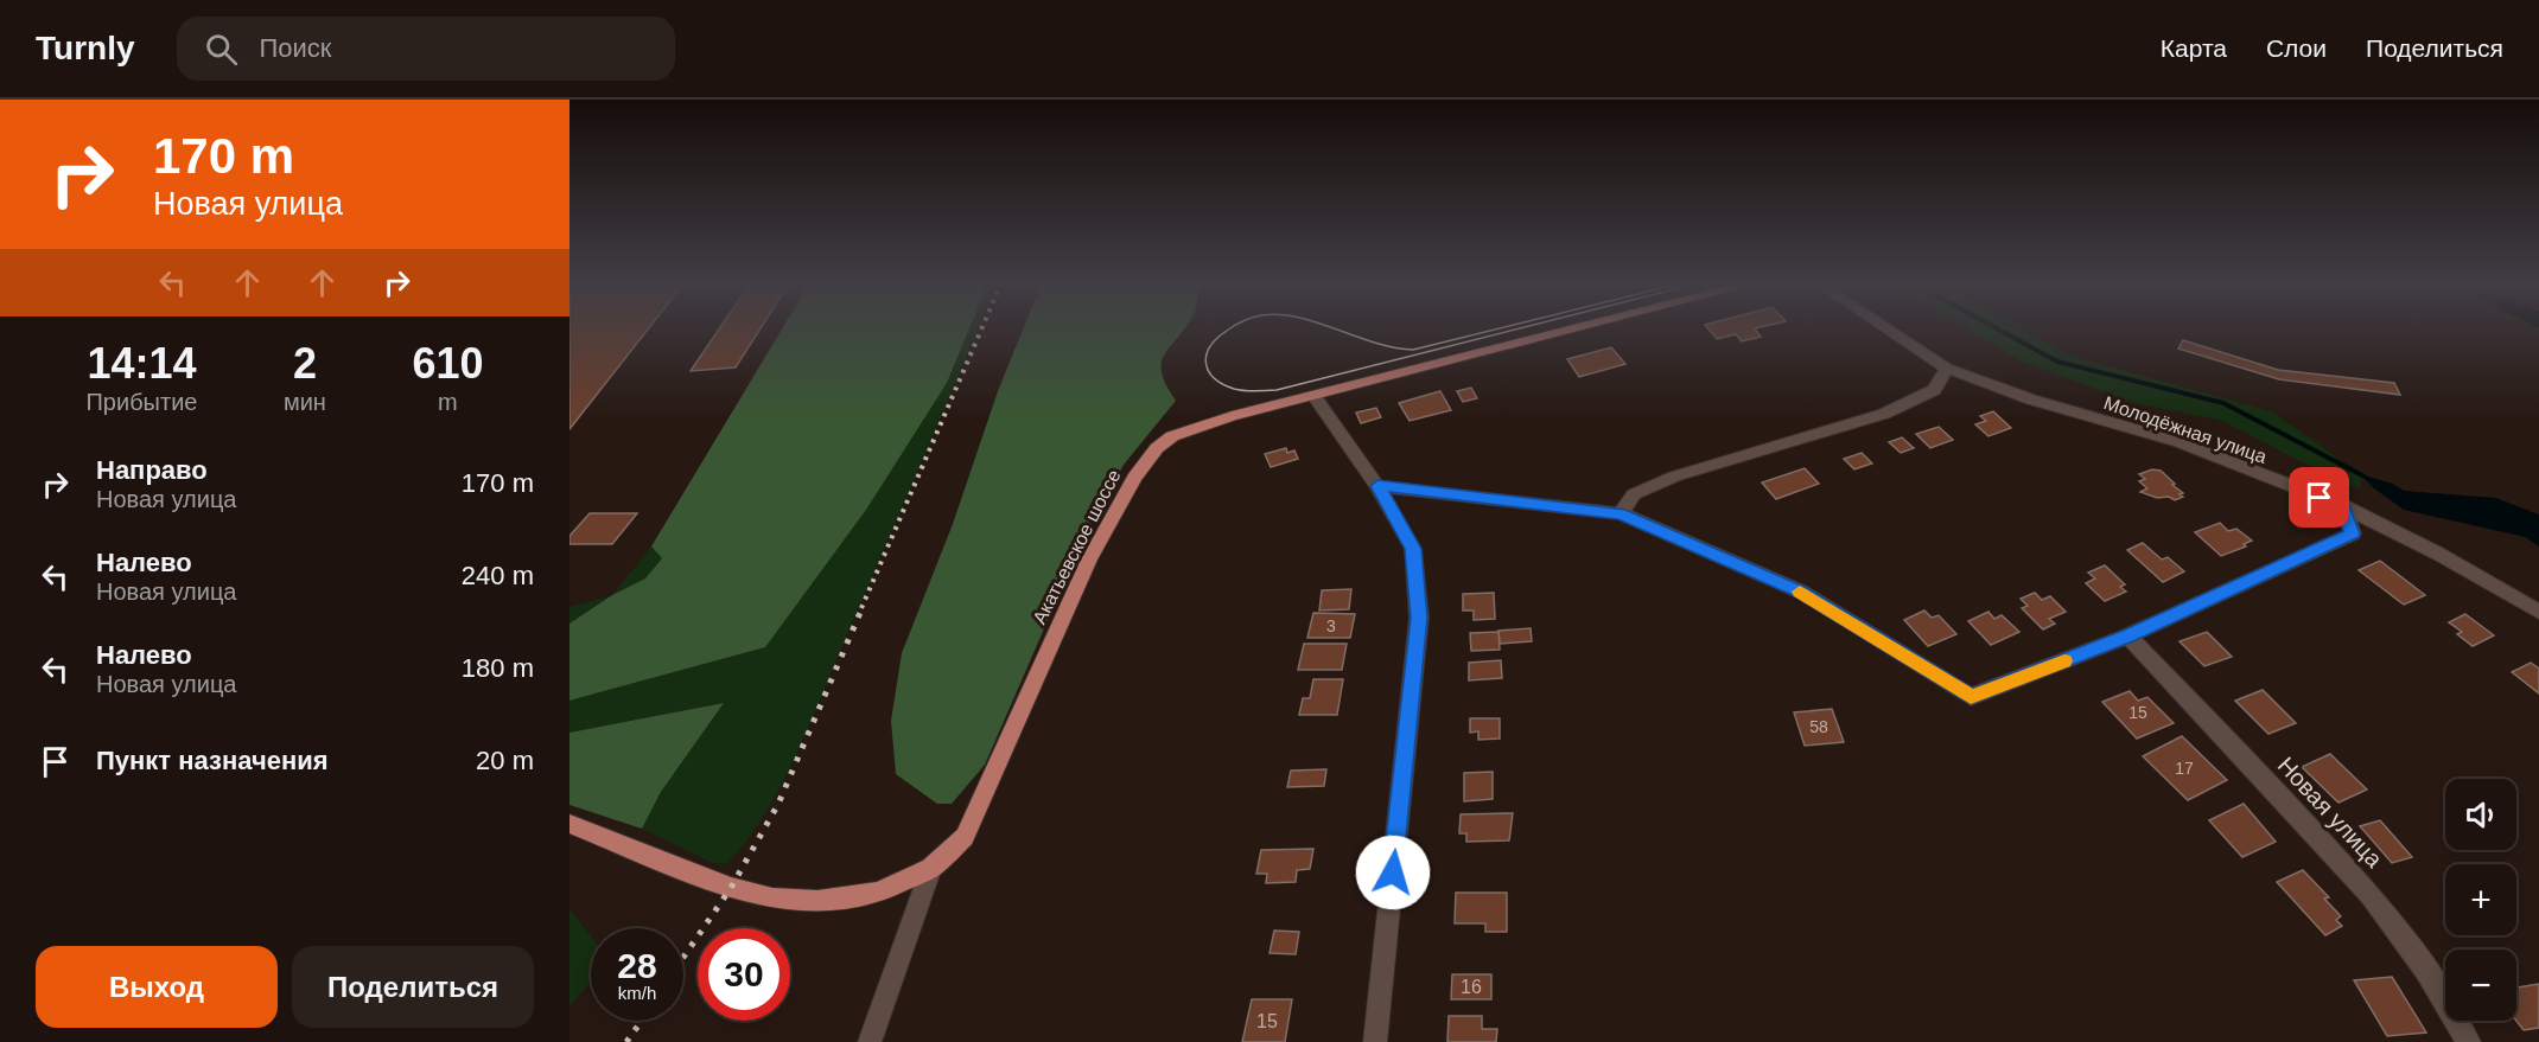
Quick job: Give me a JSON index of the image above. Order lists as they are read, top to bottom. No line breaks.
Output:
{"streets":{"main road":["Акатьевское шоссе"],"street":["Молодёжная улица","Новая улица"]},"house_numbers":["3","15","58","17","16","15"],"page":{"header":"Turnly","search":"Поиск","nav":["Карта","Слои","Поделиться"],"turn":["170 m","Новая улица"],"eta":["14:14","Прибытие","2","мин","610","m"],"list":[{"name":"Направо","note":"Новая улица","value":"170 m"},{"name":"Налево","note":"Новая улица","value":"240 m"},{"name":"Налево","note":"Новая улица","value":"180 m"},{"name":"Пункт назначения","value":"20 m"}],"map_buttons":["+","−"],"speed":"28 km/h","limit":"30","buttons":["Выход","Поделиться"]}}
